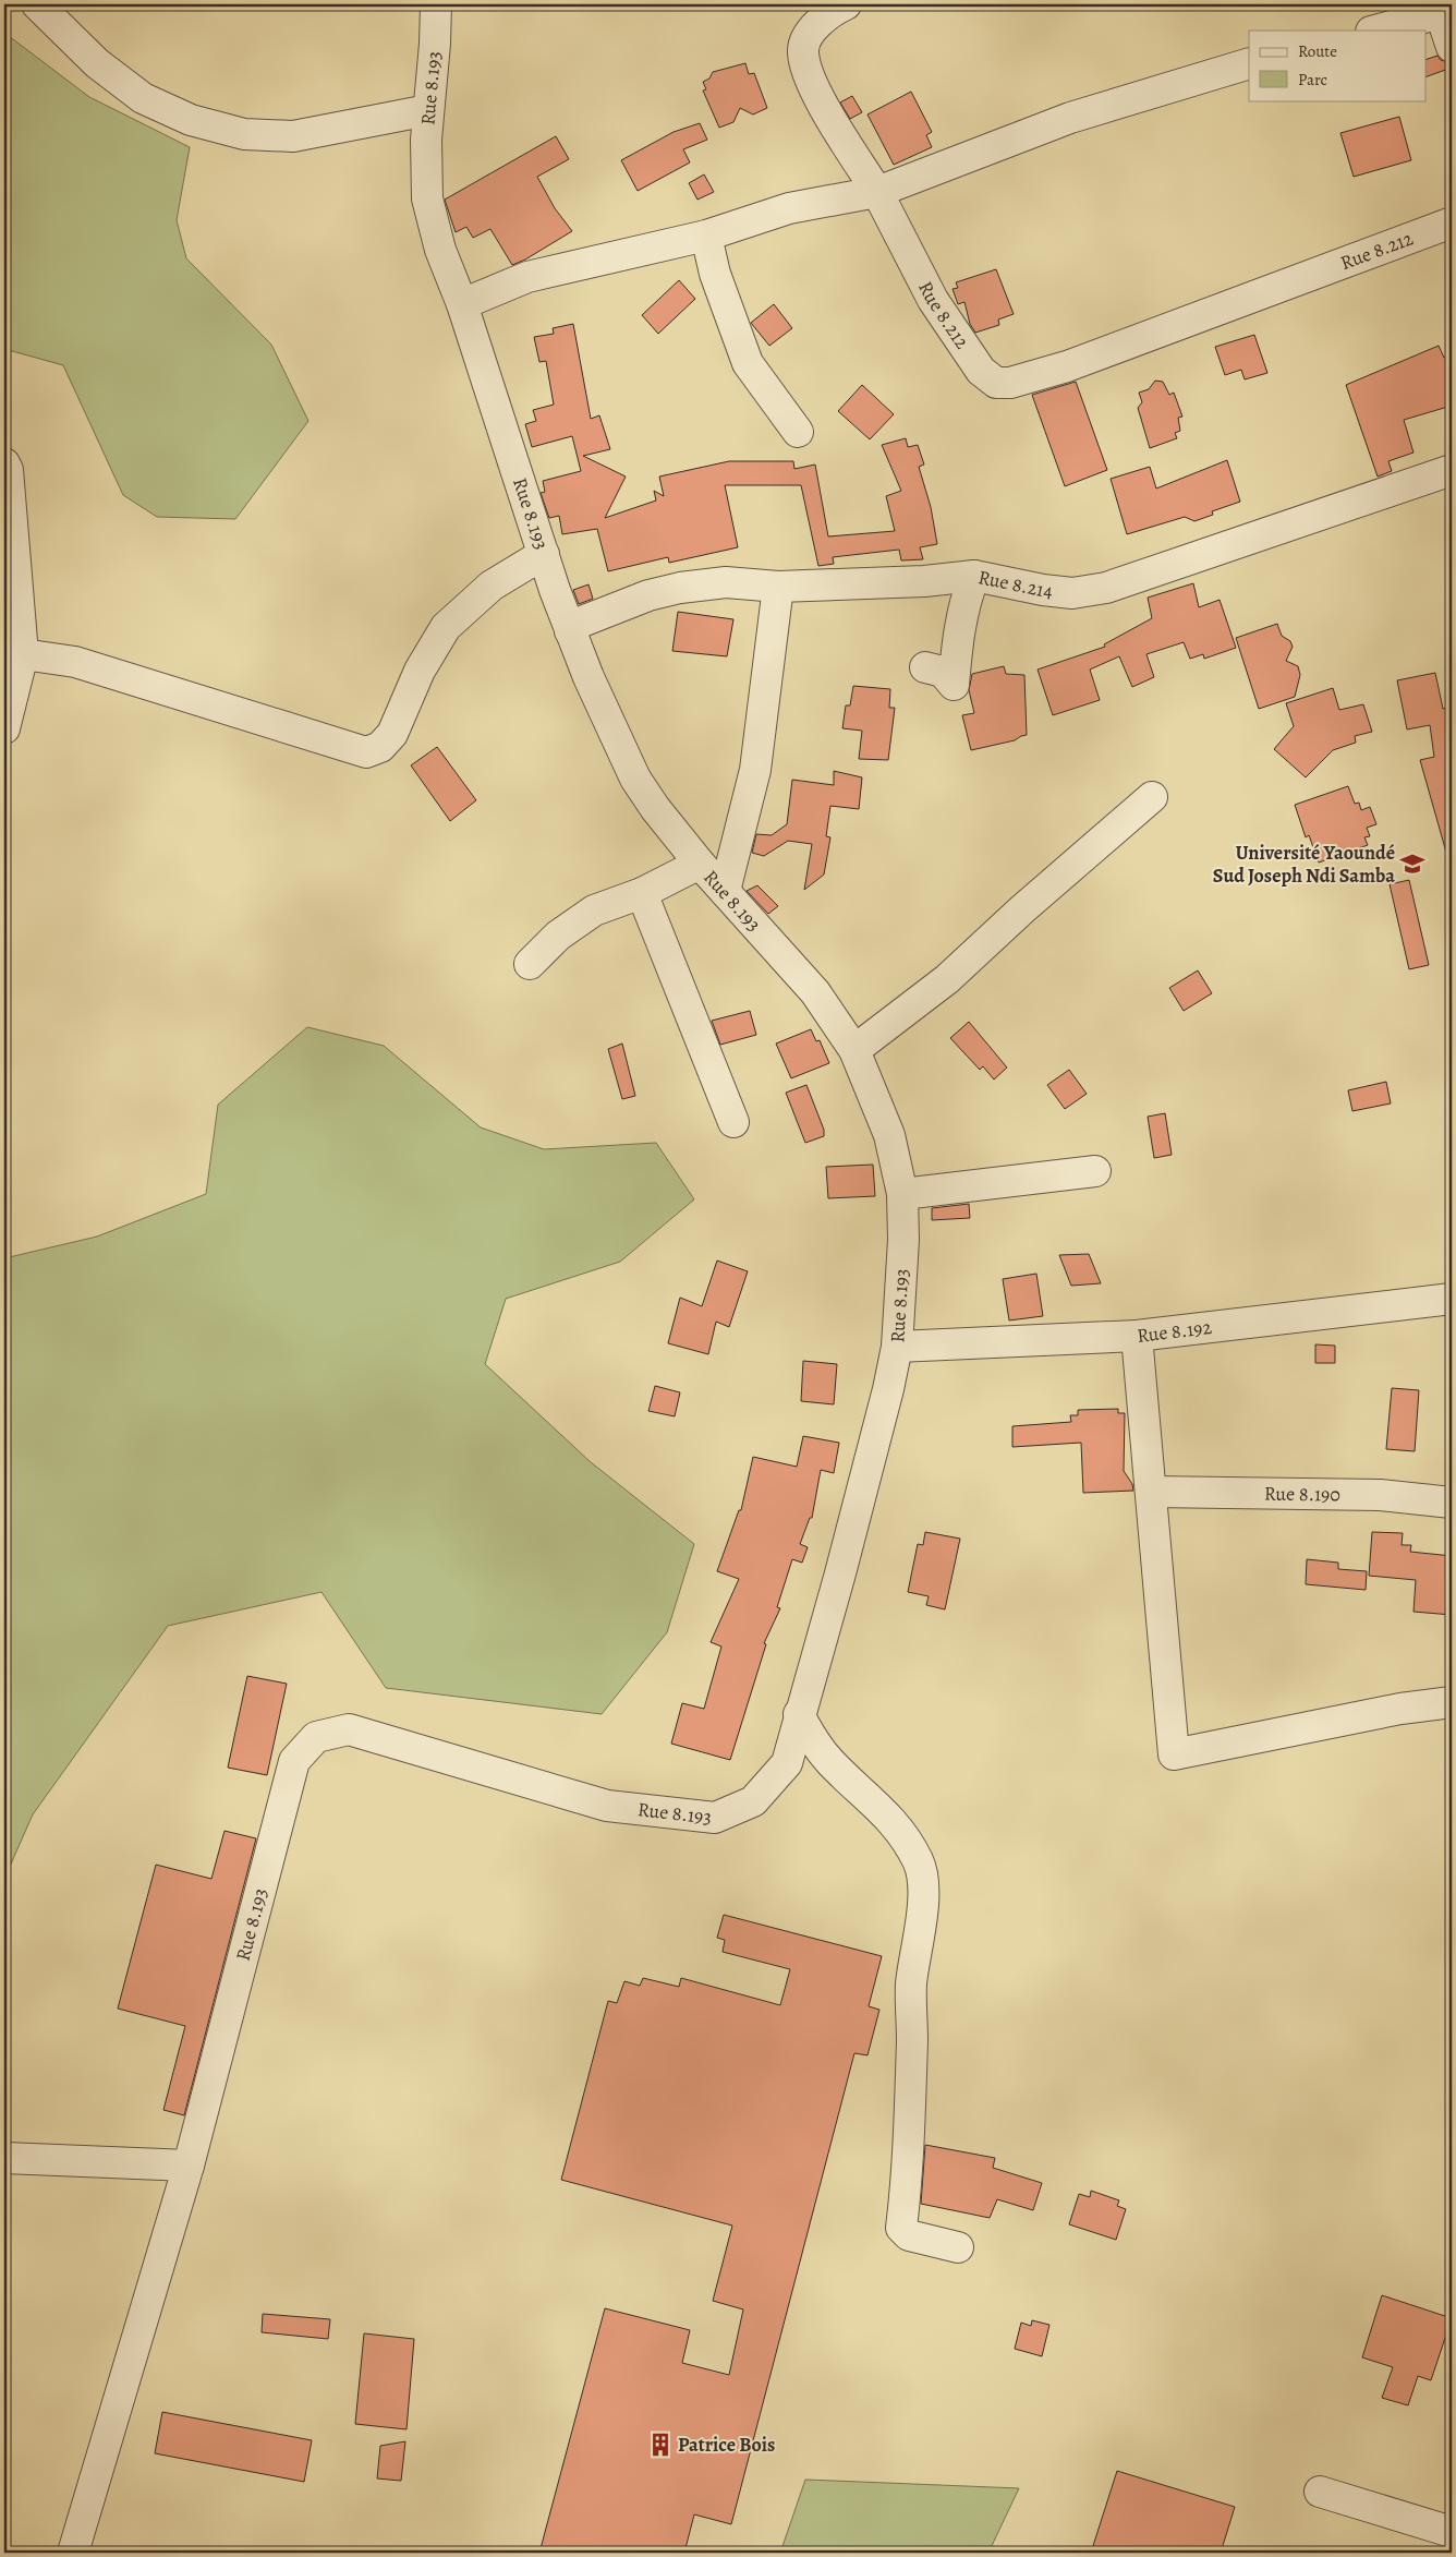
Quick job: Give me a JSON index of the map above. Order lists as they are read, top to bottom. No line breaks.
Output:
{"streets":{"street":["Rue 8.193","Rue 8.212","Rue 8.214","Rue 8.192","Rue 8.190"]},"crossings":[["Rue 8.193","Rue 8.214"],["Rue 8.193","Rue 8.192"]],"places":{"school or university":["Université Yaoundé Sud Joseph Ndi Samba"],"building":["Patrice Bois"]},"legend":["Route","Parc"]}
